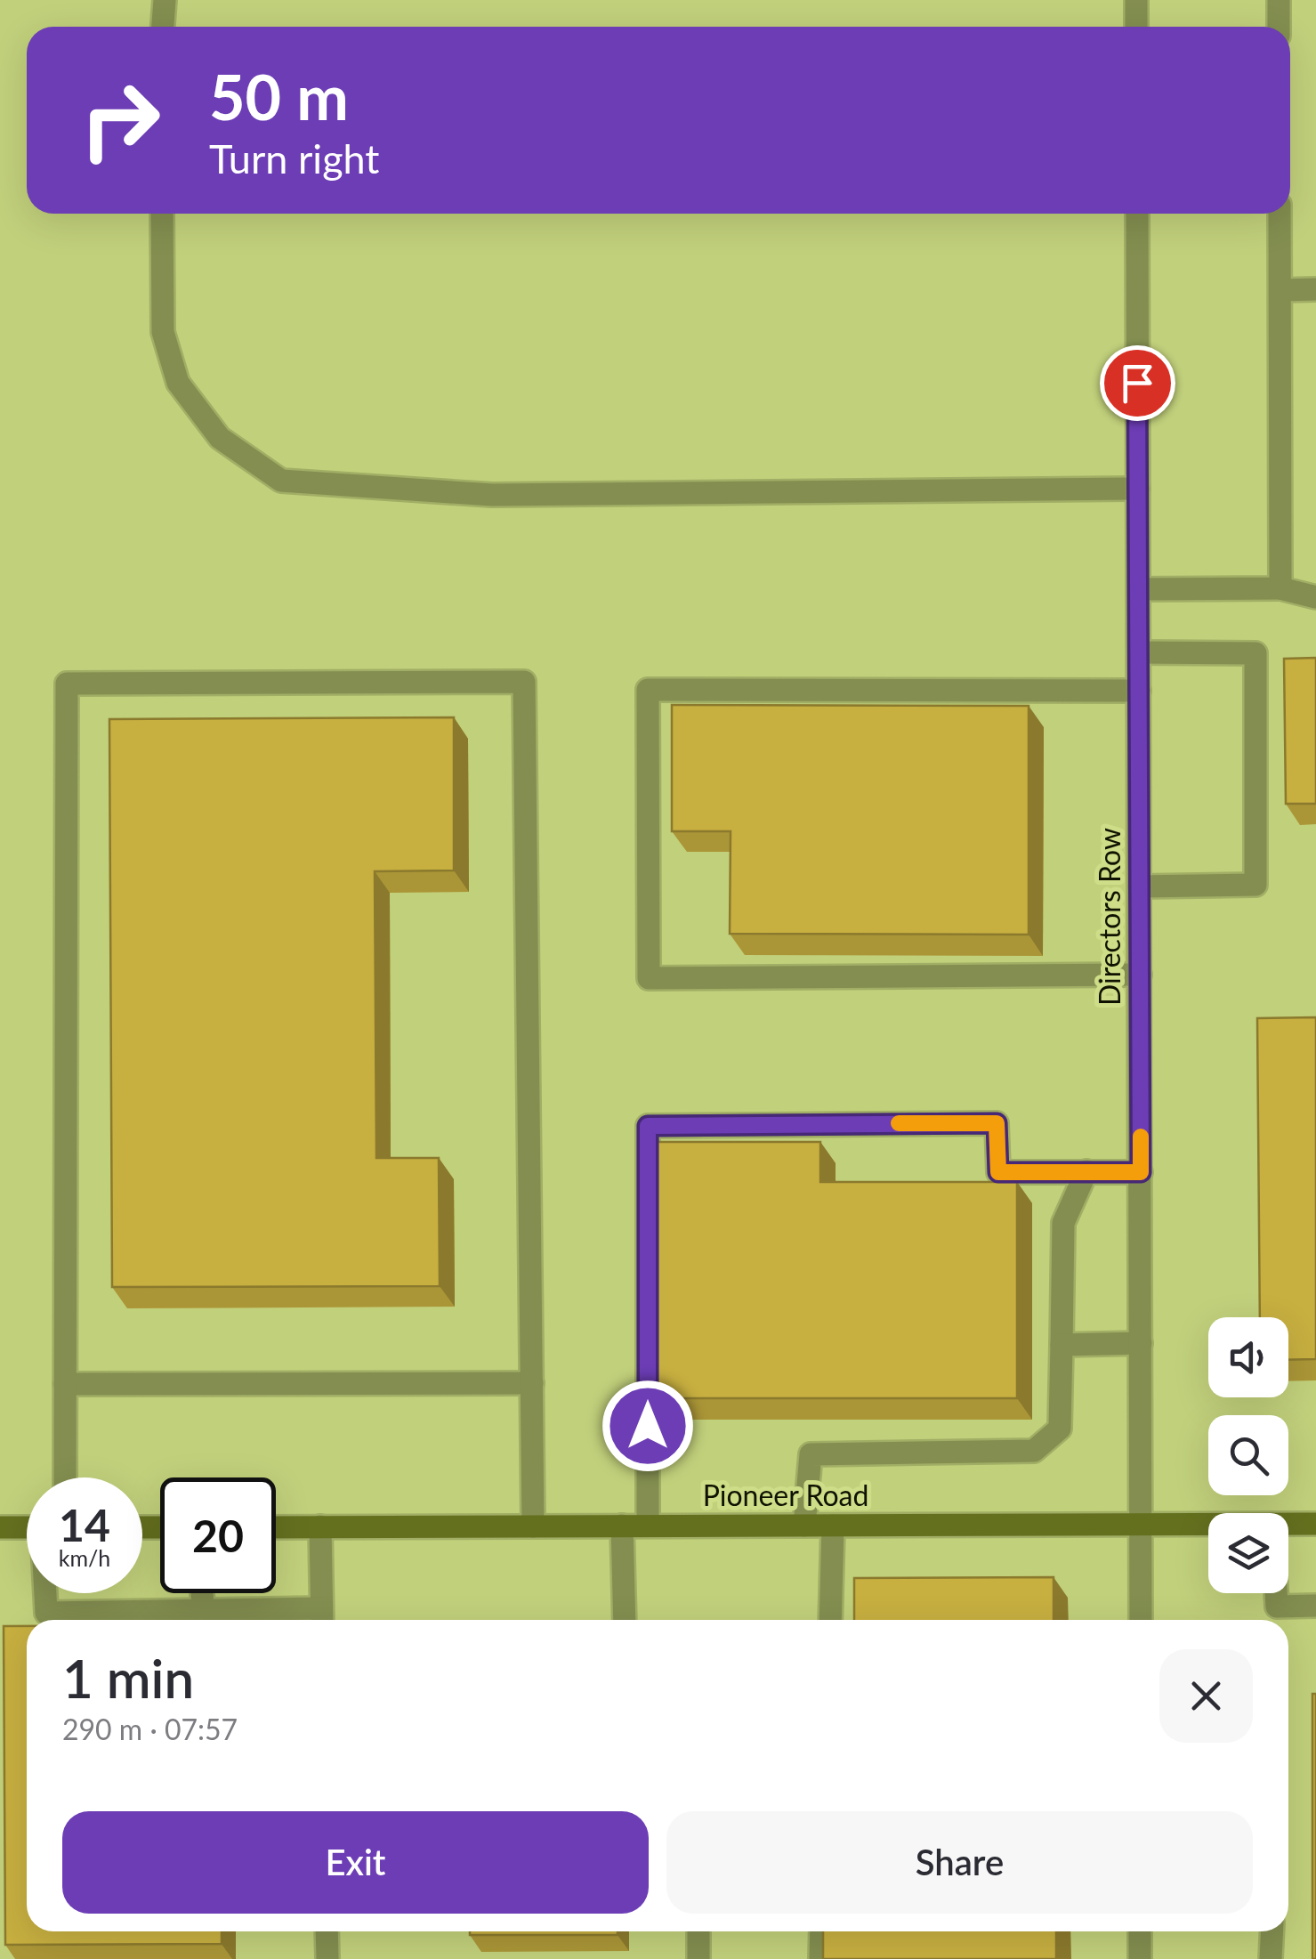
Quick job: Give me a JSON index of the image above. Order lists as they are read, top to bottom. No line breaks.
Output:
{"streets":{"street":["Directors Row","Pioneer Road"]},"crossings":[["Directors Row","Pioneer Road"]],"page":{"turn":["50 m","Turn right"],"speed":"14 km/h","limit":"20","heading":["1 min","290 m · 07:57"],"buttons":["Exit","Share"]}}
